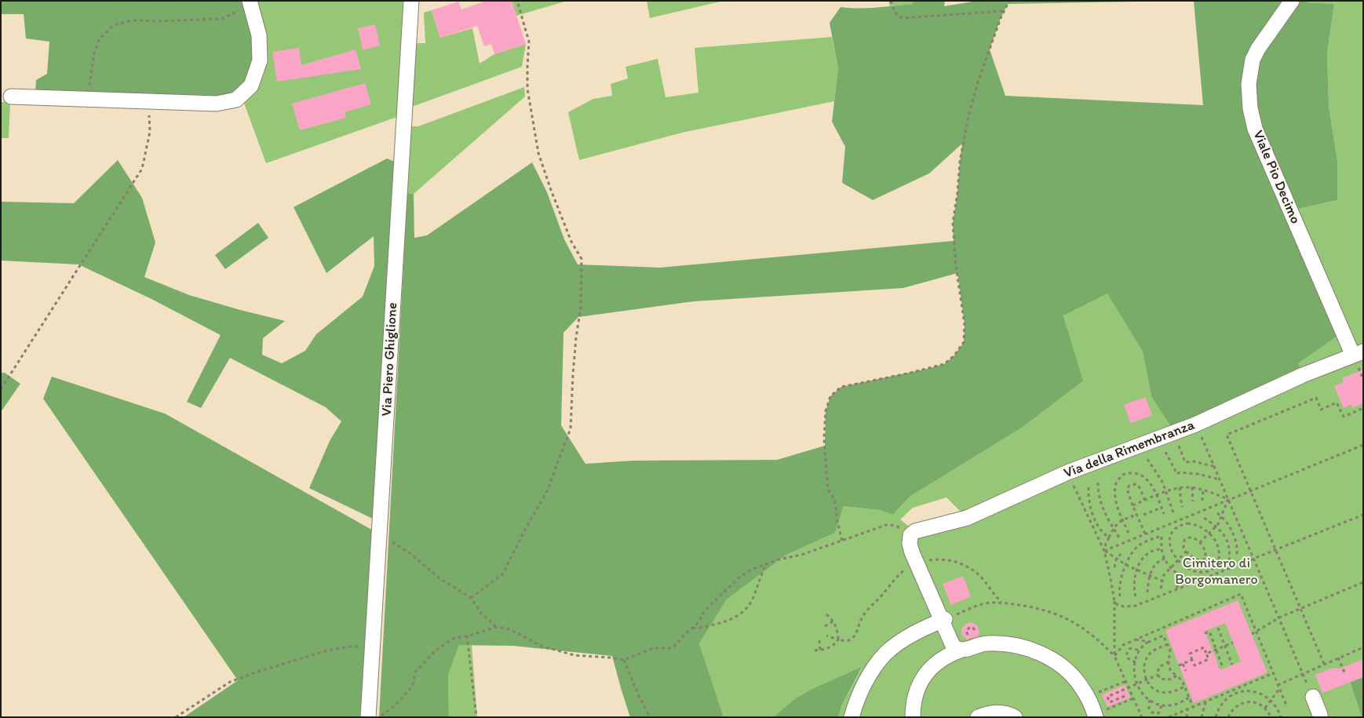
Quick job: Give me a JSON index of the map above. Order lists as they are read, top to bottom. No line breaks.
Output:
{"streets":{"street":["Viale Pio Decimo","Via Piero Ghiglione","Via della Rimembranza"]},"crossings":[["Viale Pio Decimo","Via della Rimembranza"]],"parks":["Cimitero di Borgomanero"]}
